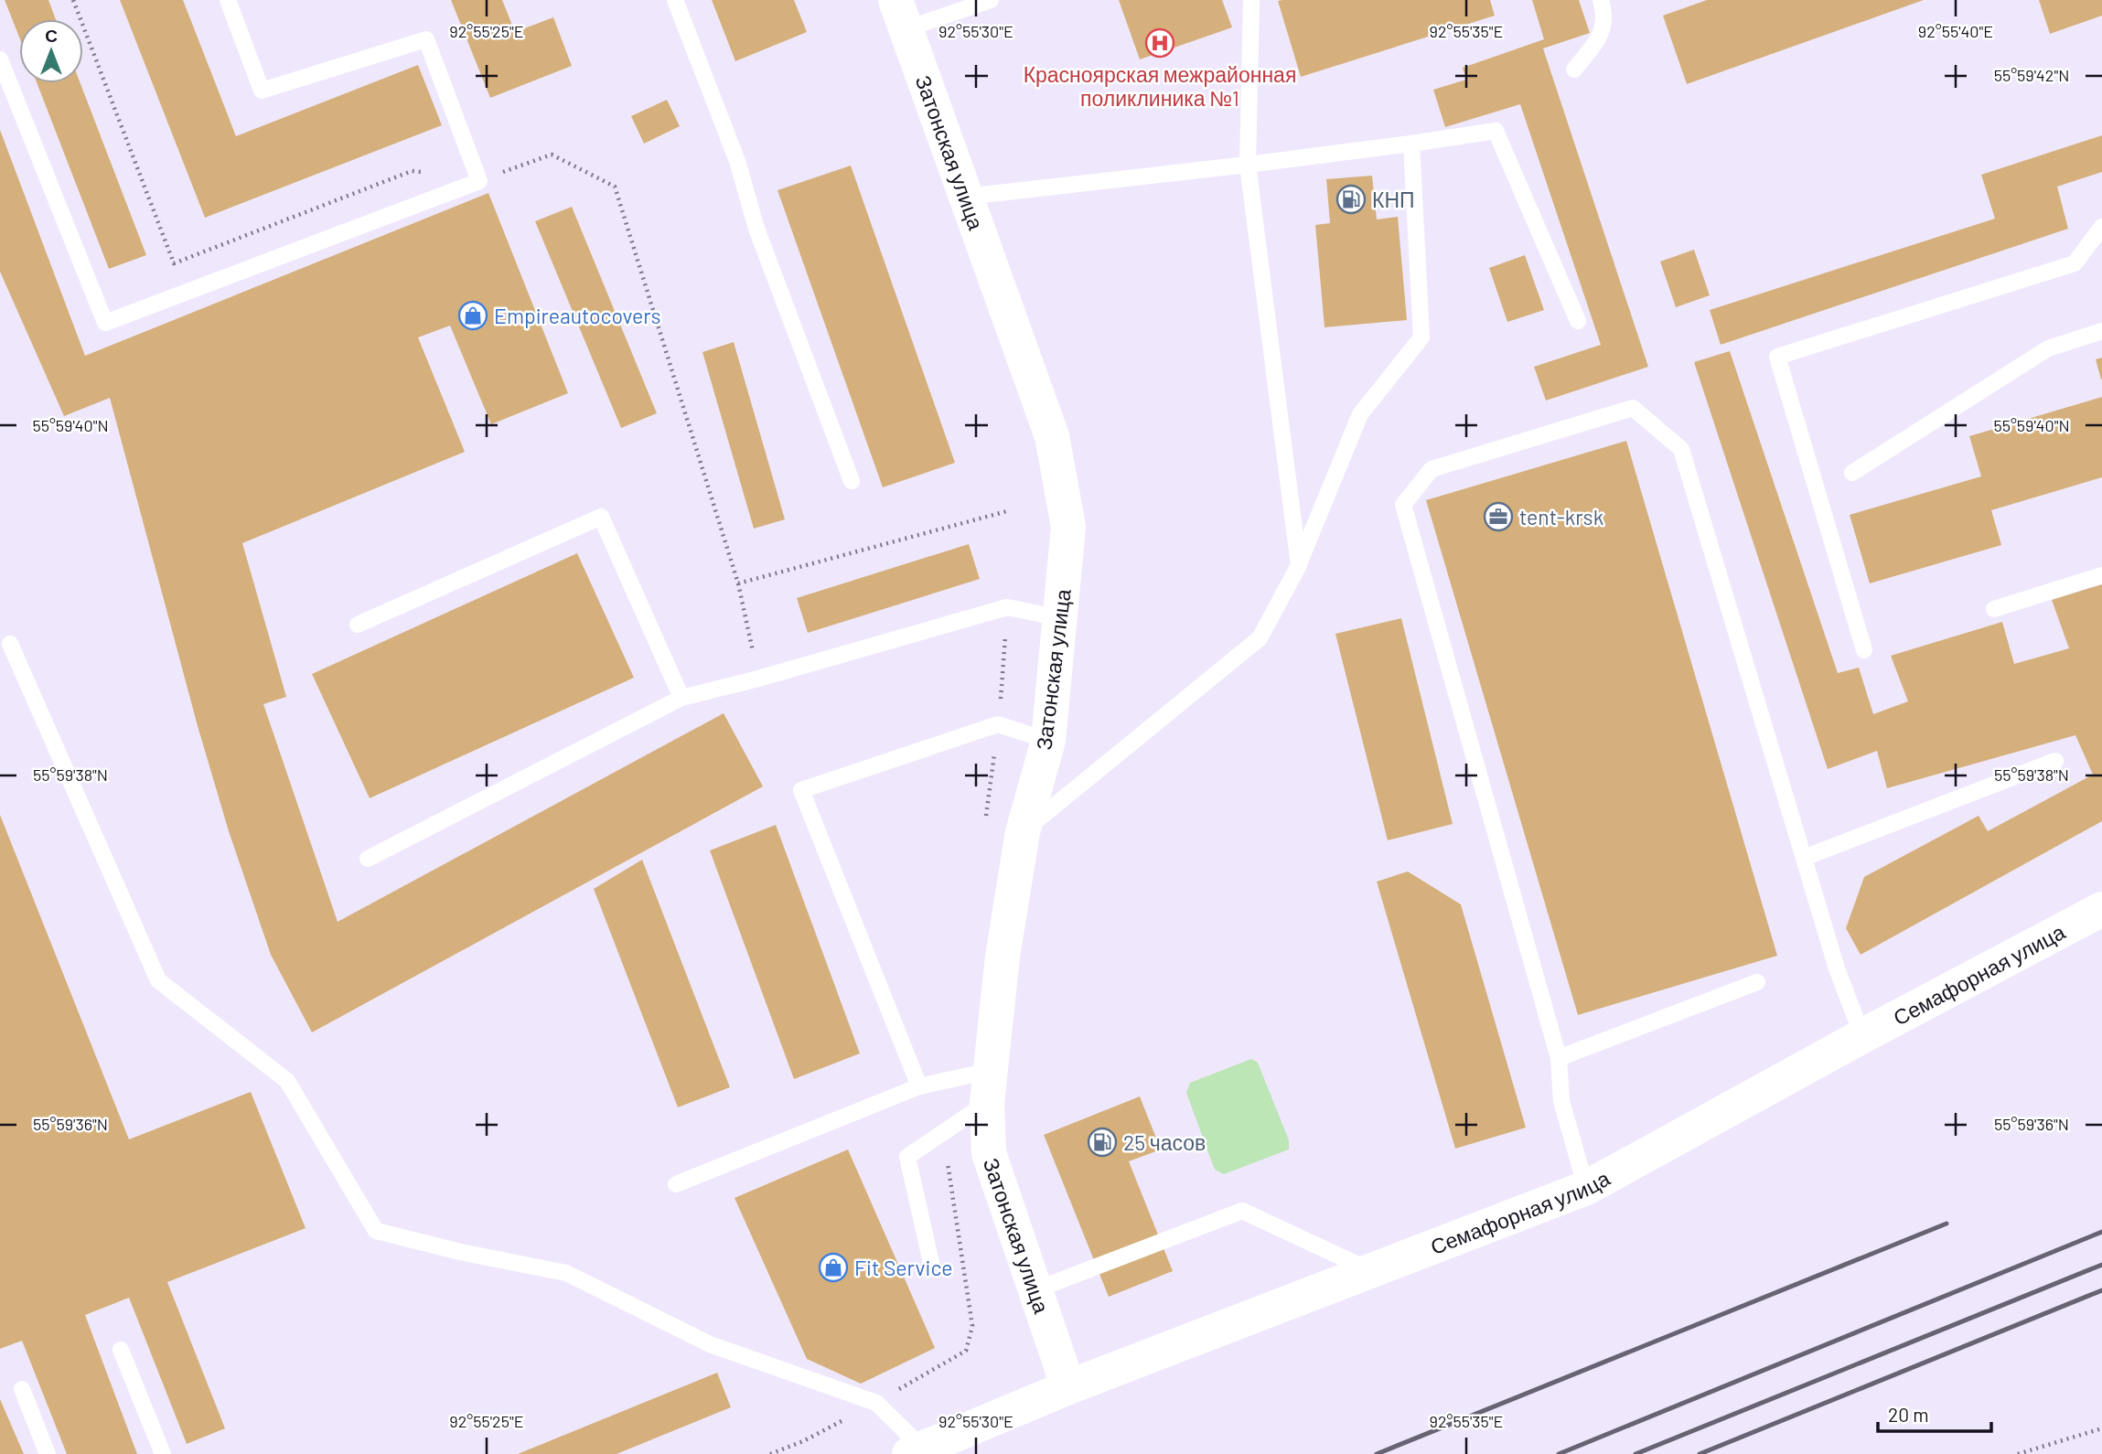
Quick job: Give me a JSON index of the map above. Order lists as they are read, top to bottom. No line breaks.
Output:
{"streets":{"main road":["Затонская улица","Семафорная улица"]},"crossings":[["Затонская улица","Семафорная улица"]],"places":{"hospital":["Красноярская межрайонная поликлиника №1"],"fuel station":["КНП","25 часов"],"shop":["Empireautocovers","Fit Service"],"office":["tent-krsk"]},"scale_bar":"20 m","north":"top","coordinates":["92°55'25\"E","92°55'30\"E","92°55'35\"E","92°55'40\"E","55°59'42\"N","55°59'40\"N","55°59'38\"N","55°59'36\"N"]}
